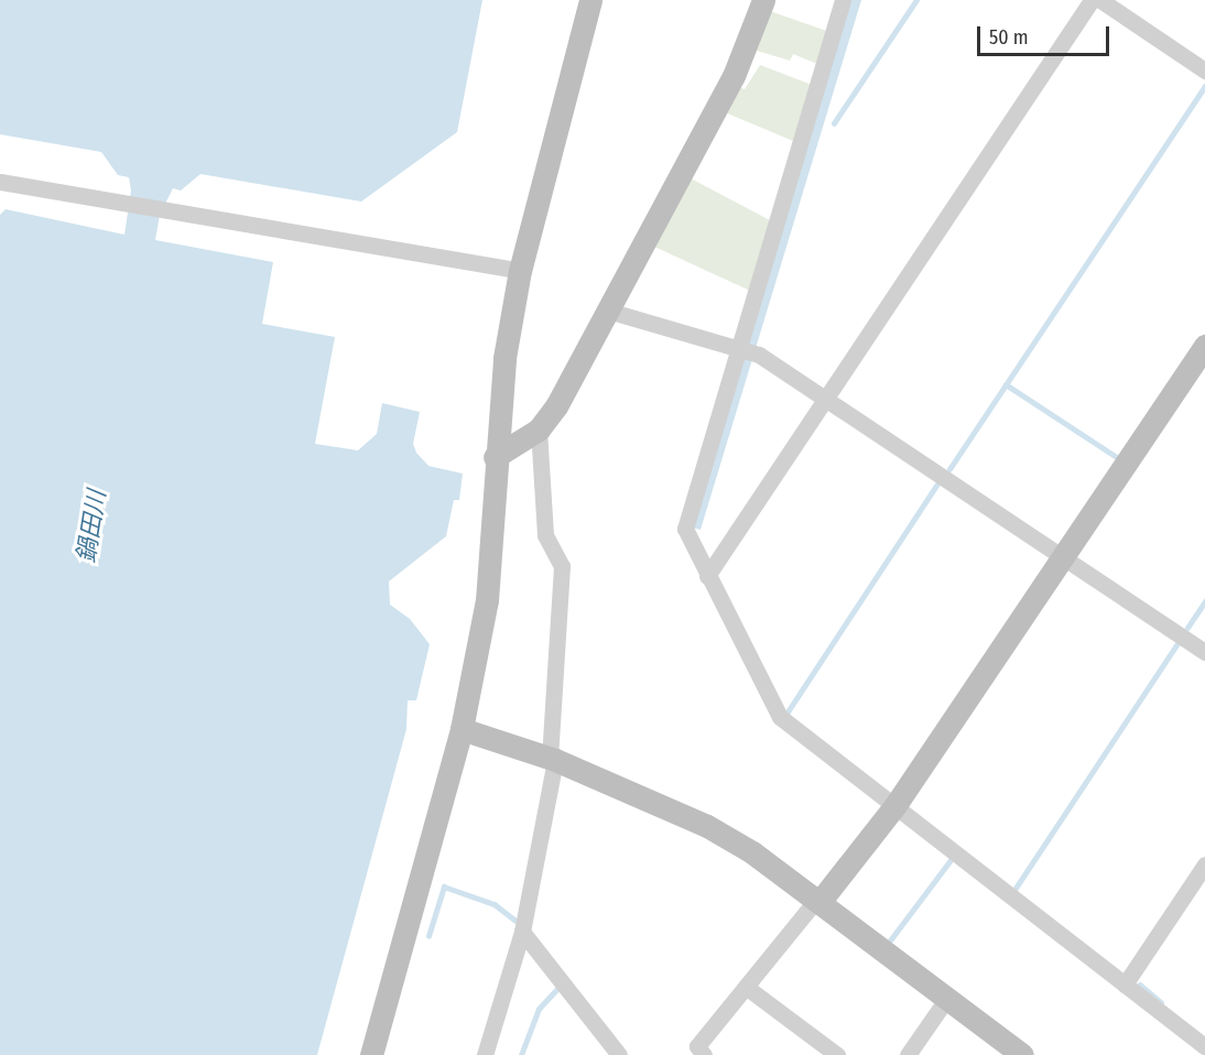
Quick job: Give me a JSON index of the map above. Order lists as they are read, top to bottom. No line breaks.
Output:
{"water":["鍋田川"],"scale_bar":"50 m"}
